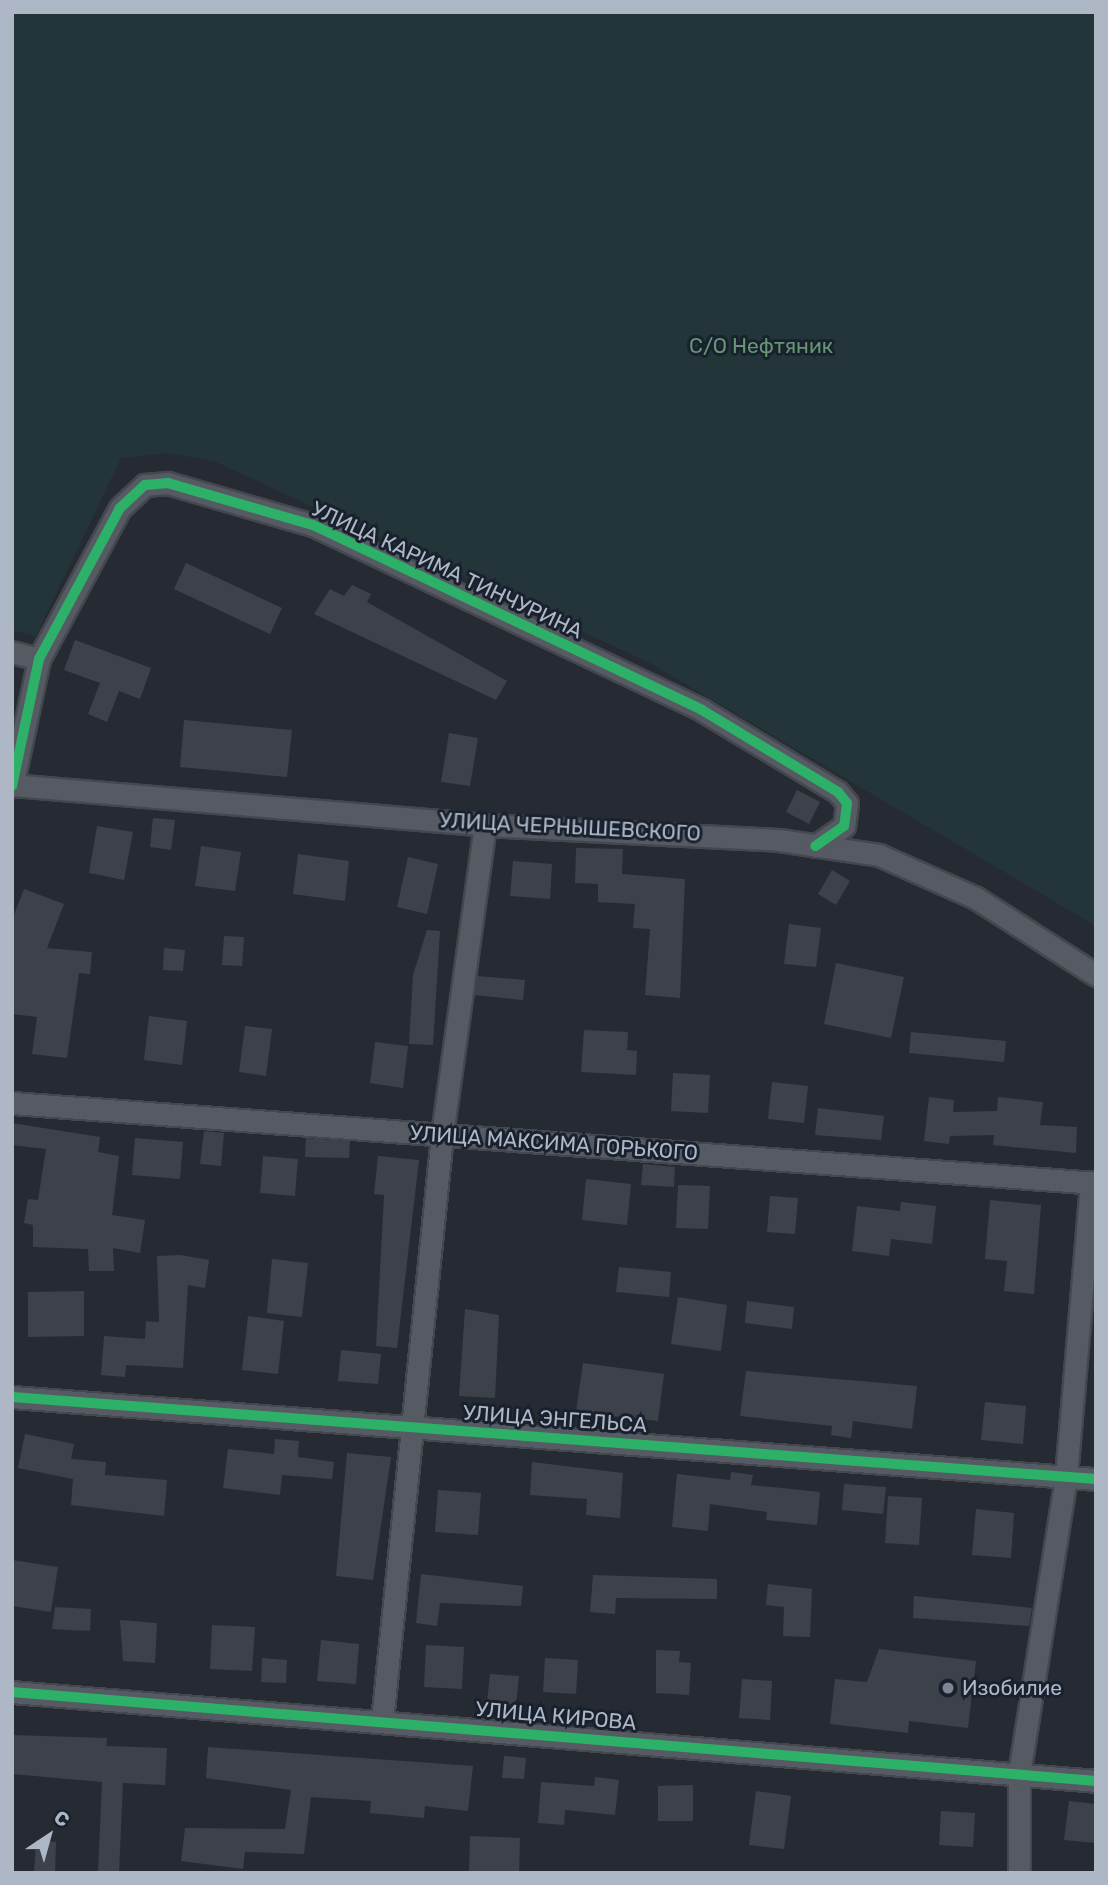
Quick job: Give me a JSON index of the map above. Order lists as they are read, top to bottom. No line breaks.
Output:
{"streets":{"street":["УЛИЦА КАРИМА ТИНЧУРИНА","УЛИЦА ЧЕРНЫШЕВСКОГО","УЛИЦА МАКСИМА ГОРЬКОГО","УЛИЦА ЭНГЕЛЬСА","УЛИЦА КИРОВА"]},"crossings":[["УЛИЦА КАРИМА ТИНЧУРИНА","УЛИЦА ЧЕРНЫШЕВСКОГО"]],"parks":["С/О Нефтяник"],"places":["Изобилие"],"north":"top right"}
